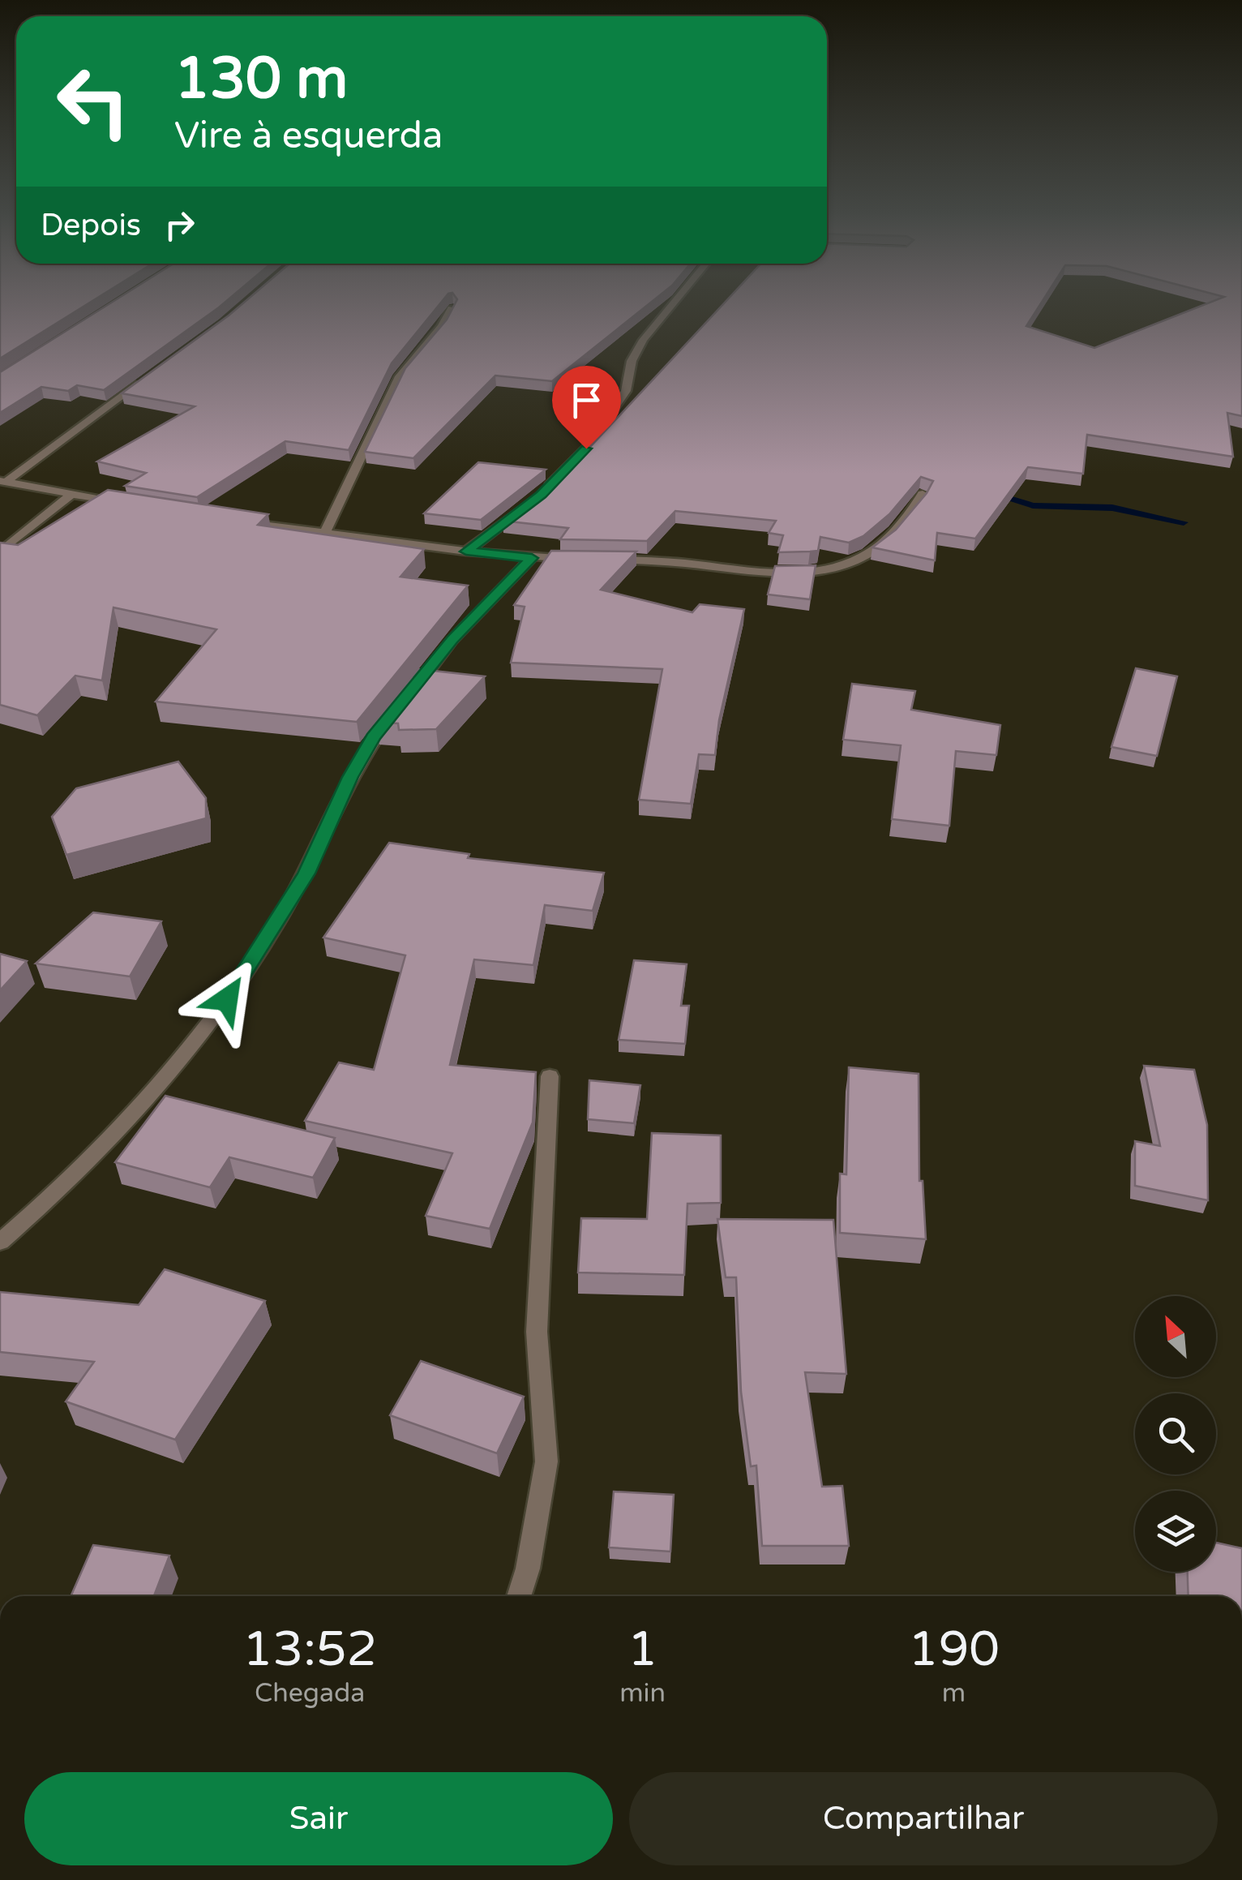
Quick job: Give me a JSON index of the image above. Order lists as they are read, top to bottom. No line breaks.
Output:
{"north":"top left","page":{"turn":["130 m","Vire à esquerda"],"then":"Depois","eta":["13:52","Chegada","1","min","190","m"],"buttons":["Sair","Compartilhar"]}}
